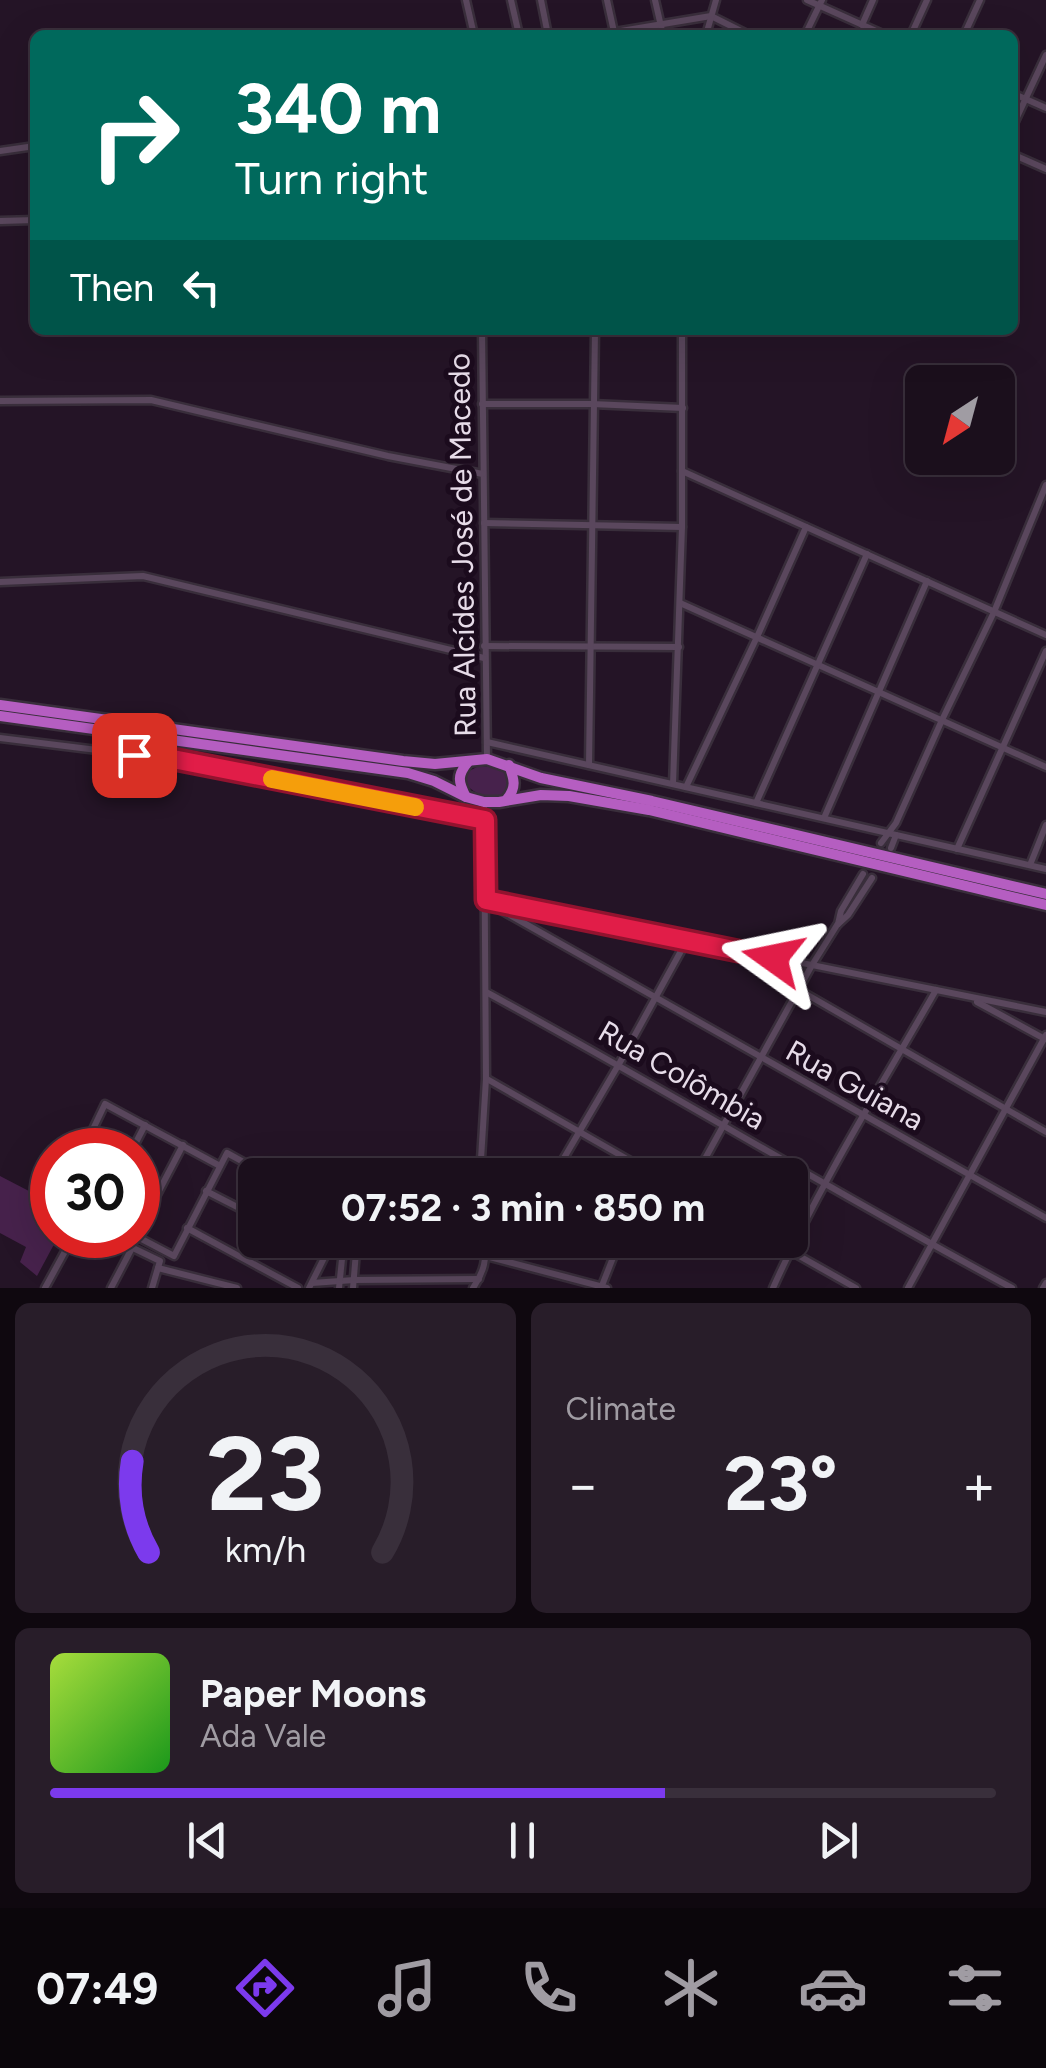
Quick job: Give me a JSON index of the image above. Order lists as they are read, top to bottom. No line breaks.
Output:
{"streets":{"street":["Rua Alcídes José de Macedo","Rua Colômbia","Rua Guiana"]},"north":"bottom left","page":{"turn":["340 m","Turn right"],"then":"Then","limit":"30","trip":"07:52 · 3 min · 850 m","tile":"Climate","heat":["−","23°","+"],"song":["Paper Moons","Ada Vale"],"tabs":"07:49","gauge":["23","km/h"]}}
